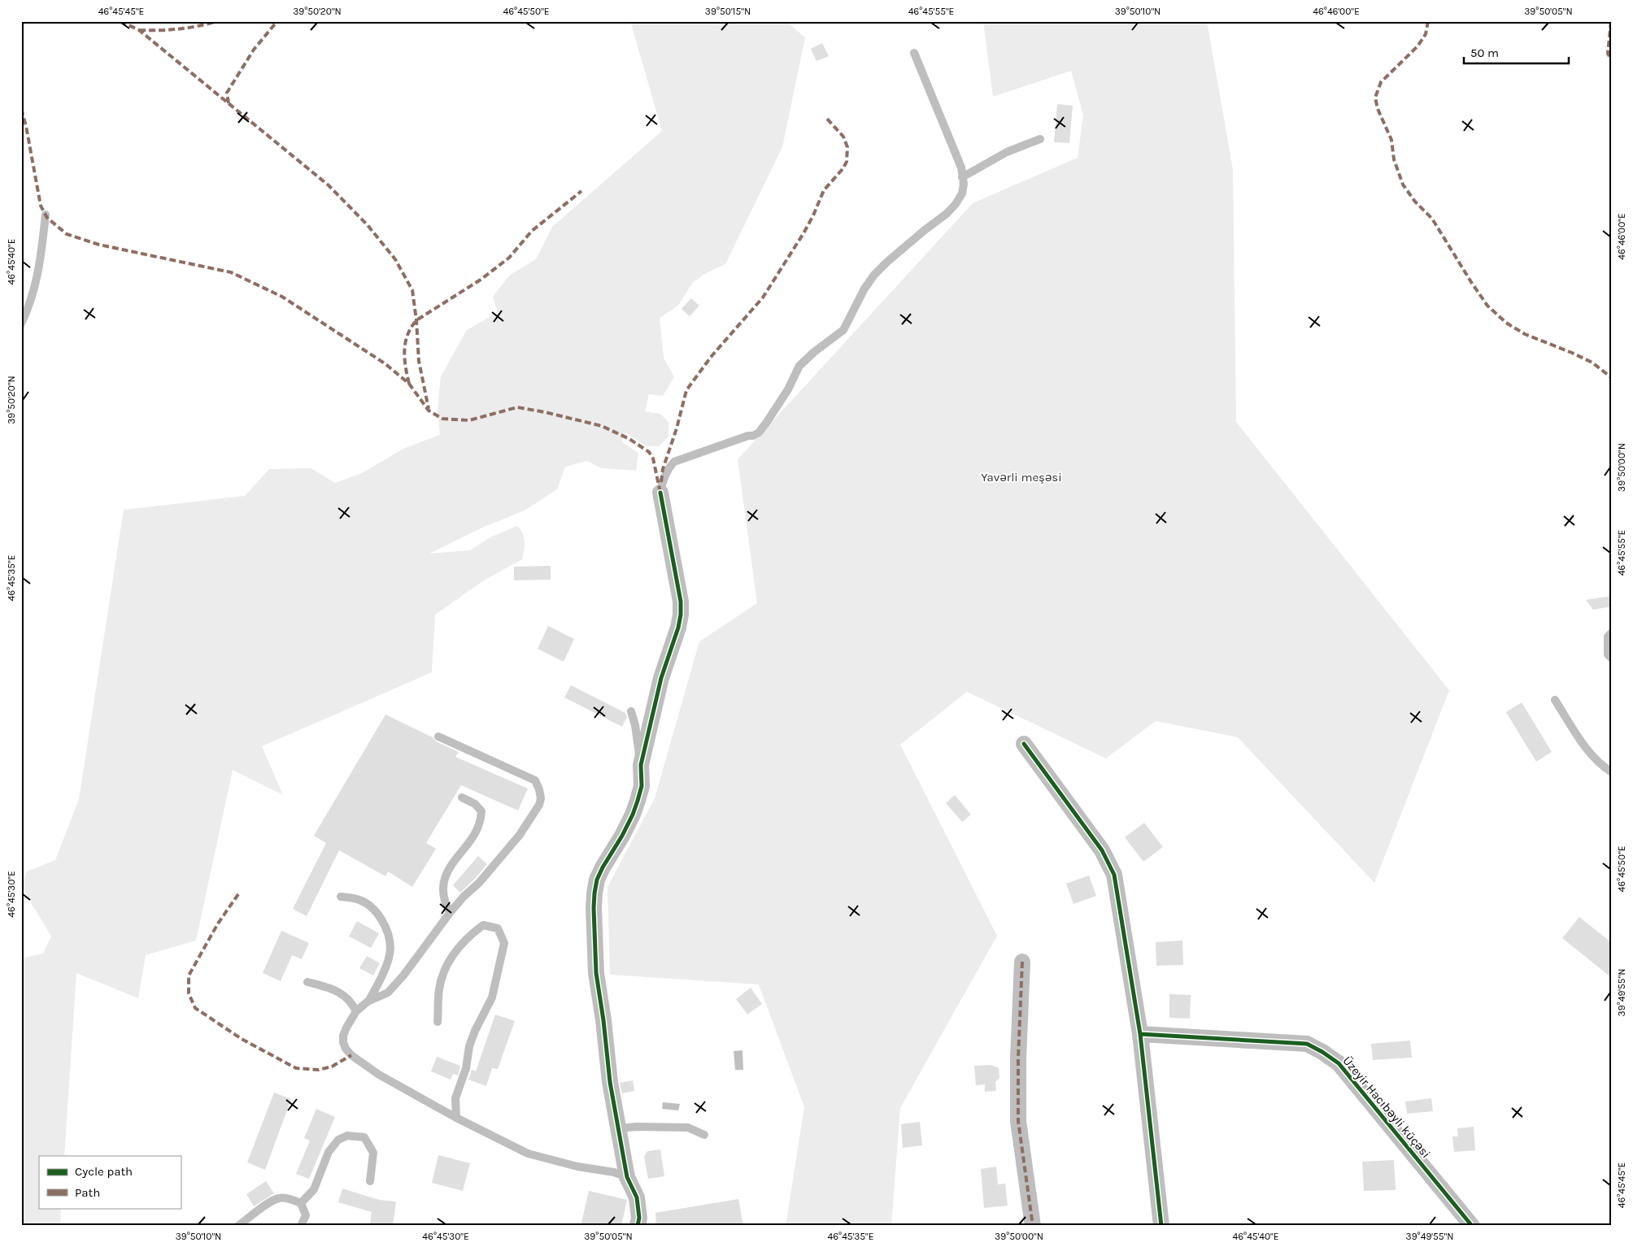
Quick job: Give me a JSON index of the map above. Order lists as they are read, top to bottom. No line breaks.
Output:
{"streets":{"street":["Üzeyir Hacıbəyli küçəsi"]},"parks":["Yavərli meşəsi"],"legend":["Cycle path","Path"],"scale_bar":"50 m","coordinates":["46°45'45\"E","39°50'20\"N","46°45'50\"E","39°50'15\"N","46°45'55\"E","39°50'10\"N","46°46'00\"E","39°50'05\"N","46°45'40\"E","39°50'00\"N","46°45'35\"E","46°45'30\"E","39°49'55\"N"]}
